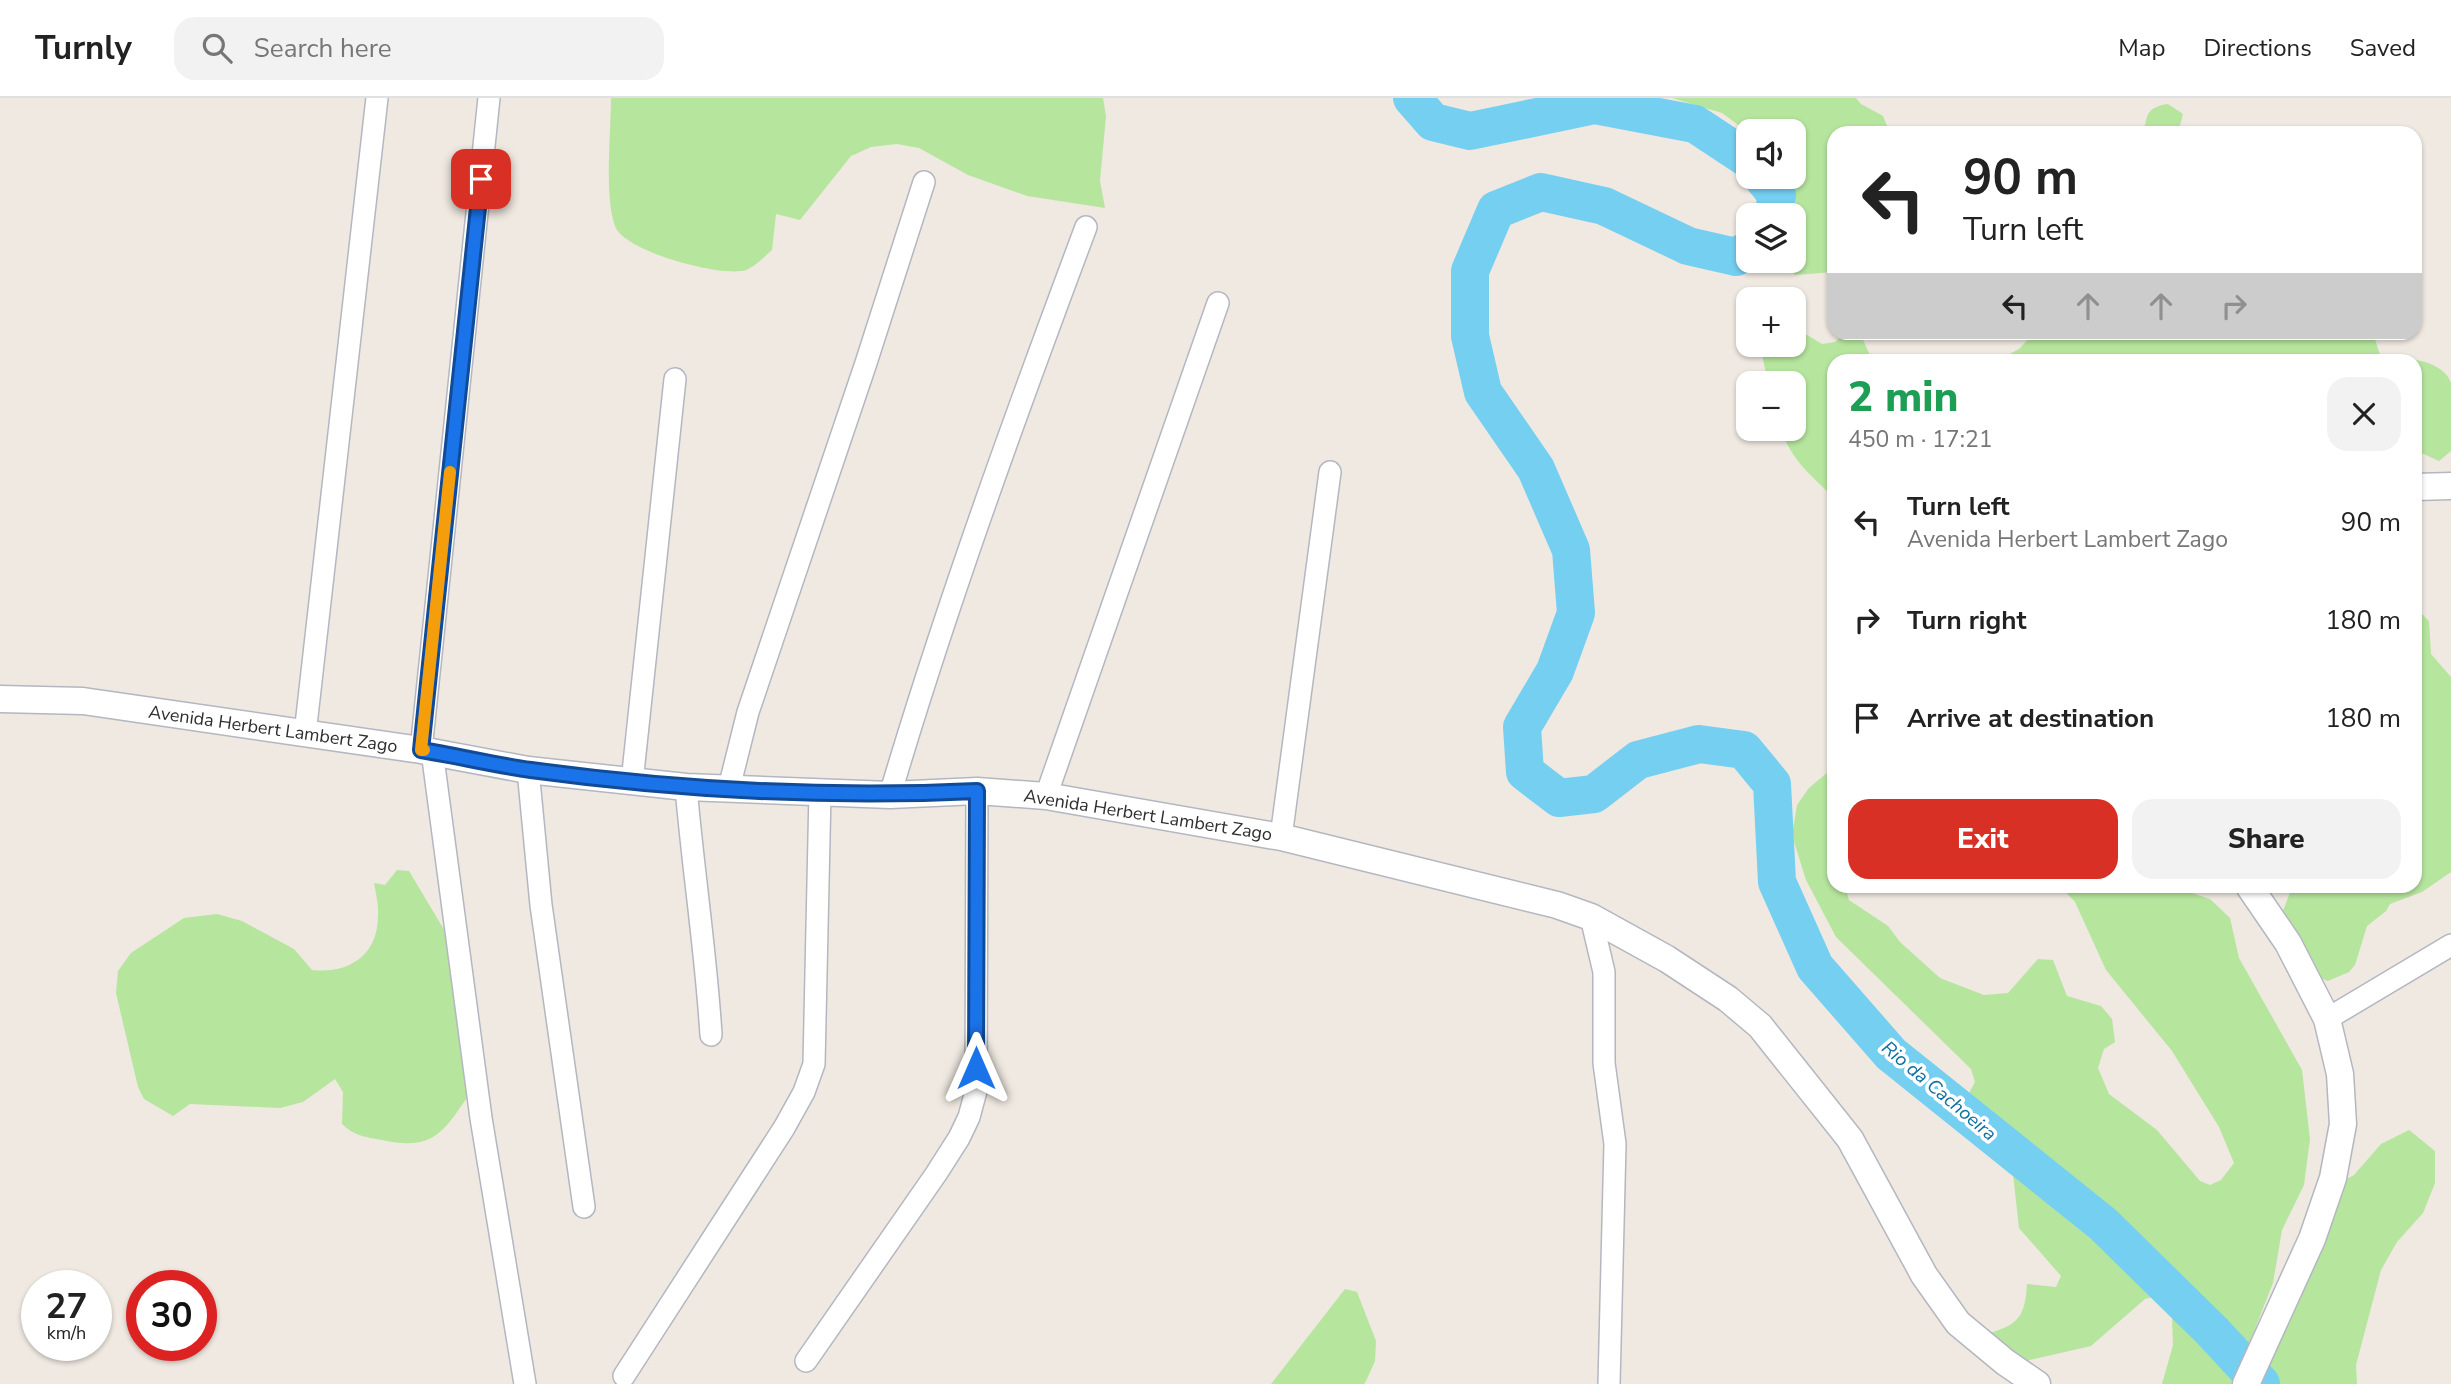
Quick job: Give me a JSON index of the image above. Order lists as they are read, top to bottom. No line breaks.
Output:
{"streets":{"street":["Avenida Herbert Lambert Zago"]},"water":["Rio da Cachoeira"],"page":{"header":"Turnly","search":"Search here","nav":["Map","Directions","Saved"],"map_buttons":["+","−"],"turn":["90 m","Turn left"],"heading":["2 min","450 m · 17:21"],"list":[{"name":"Turn left","note":"Avenida Herbert Lambert Zago","value":"90 m"},{"name":"Turn right","value":"180 m"},{"name":"Arrive at destination","value":"180 m"}],"buttons":["Exit","Share"],"speed":"27 km/h","limit":"30"}}
